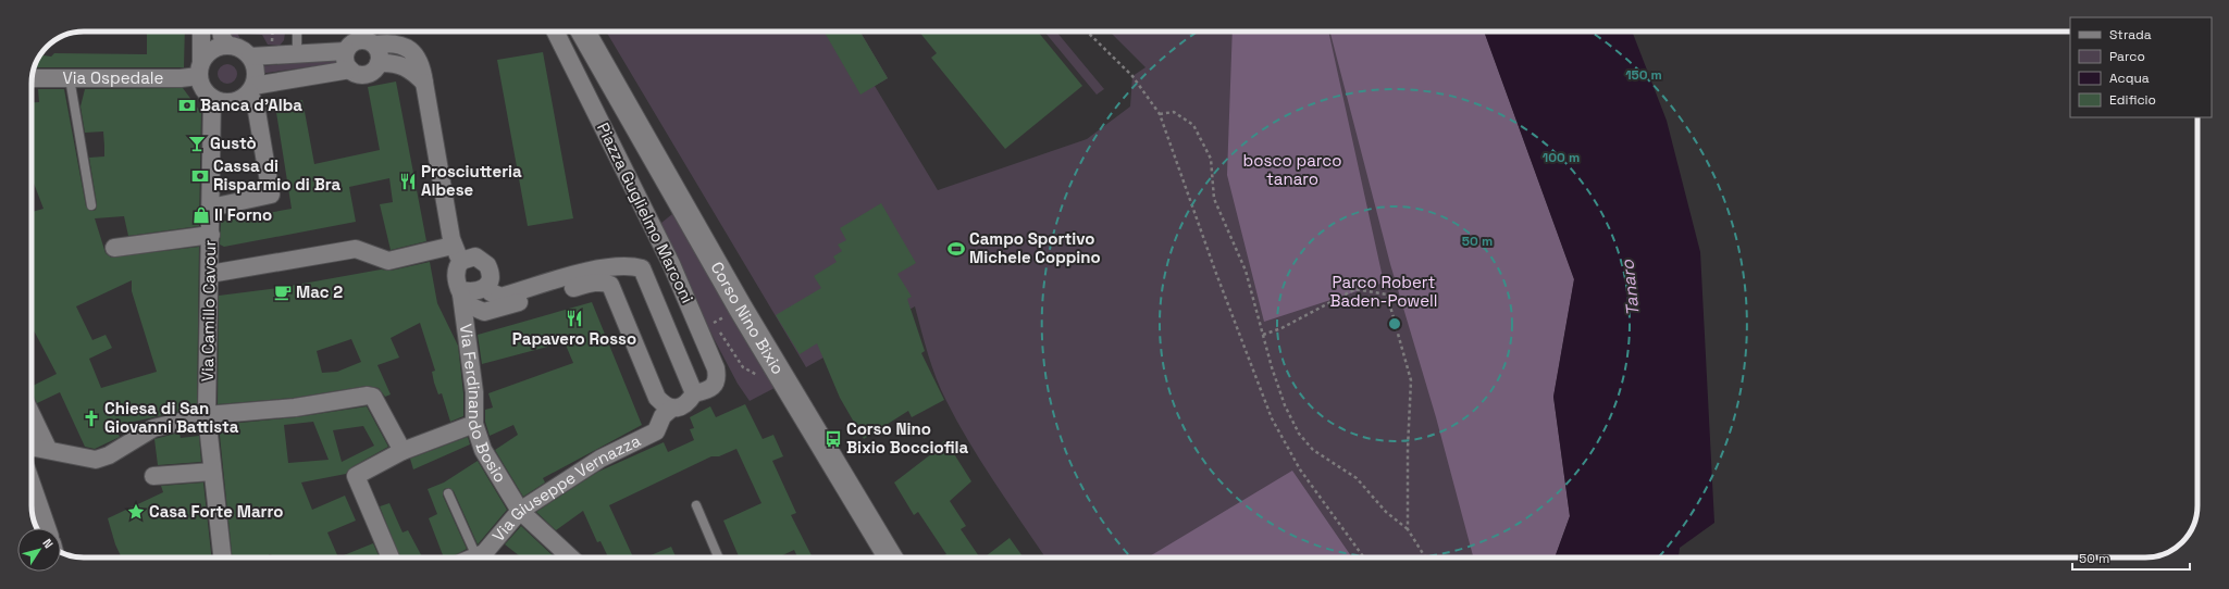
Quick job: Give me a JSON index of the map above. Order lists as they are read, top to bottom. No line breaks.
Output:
{"streets":{"main road":["Corso Nino Bixio"],"street":["Via Ospedale","Piazza Guglielmo Marconi","Via Camillo Cavour","Via Ferdinando Bosio","Via Giuseppe Vernazza"]},"crossings":[["Via Ospedale","Via Camillo Cavour"],["Piazza Guglielmo Marconi","Via Ferdinando Bosio"],["Piazza Guglielmo Marconi","Via Giuseppe Vernazza"],["Via Ferdinando Bosio","Via Giuseppe Vernazza"]],"water":["Tanaro"],"parks":["bosco parco tanaro","Parco Robert Baden-Powell"],"places":{"bank":["Banca d'Alba","Cassa di Risparmio di Bra"],"bar":["Gustò"],"restaurant":["Prosciutteria Albese","Papavero Rosso"],"shop":["Il Forno"],"sports":["Campo Sportivo Michele Coppino"],"cafe":["Mac 2"],"church":["Chiesa di San Giovanni Battista"],"bus stop":["Corso Nino Bixio Bocciofila"],"place":["Casa Forte Marro"]},"legend":["Strada","Parco","Acqua","Edificio"],"scale_bar":"50 m","north":"top right","rings":["150 m","100 m","50 m"]}
